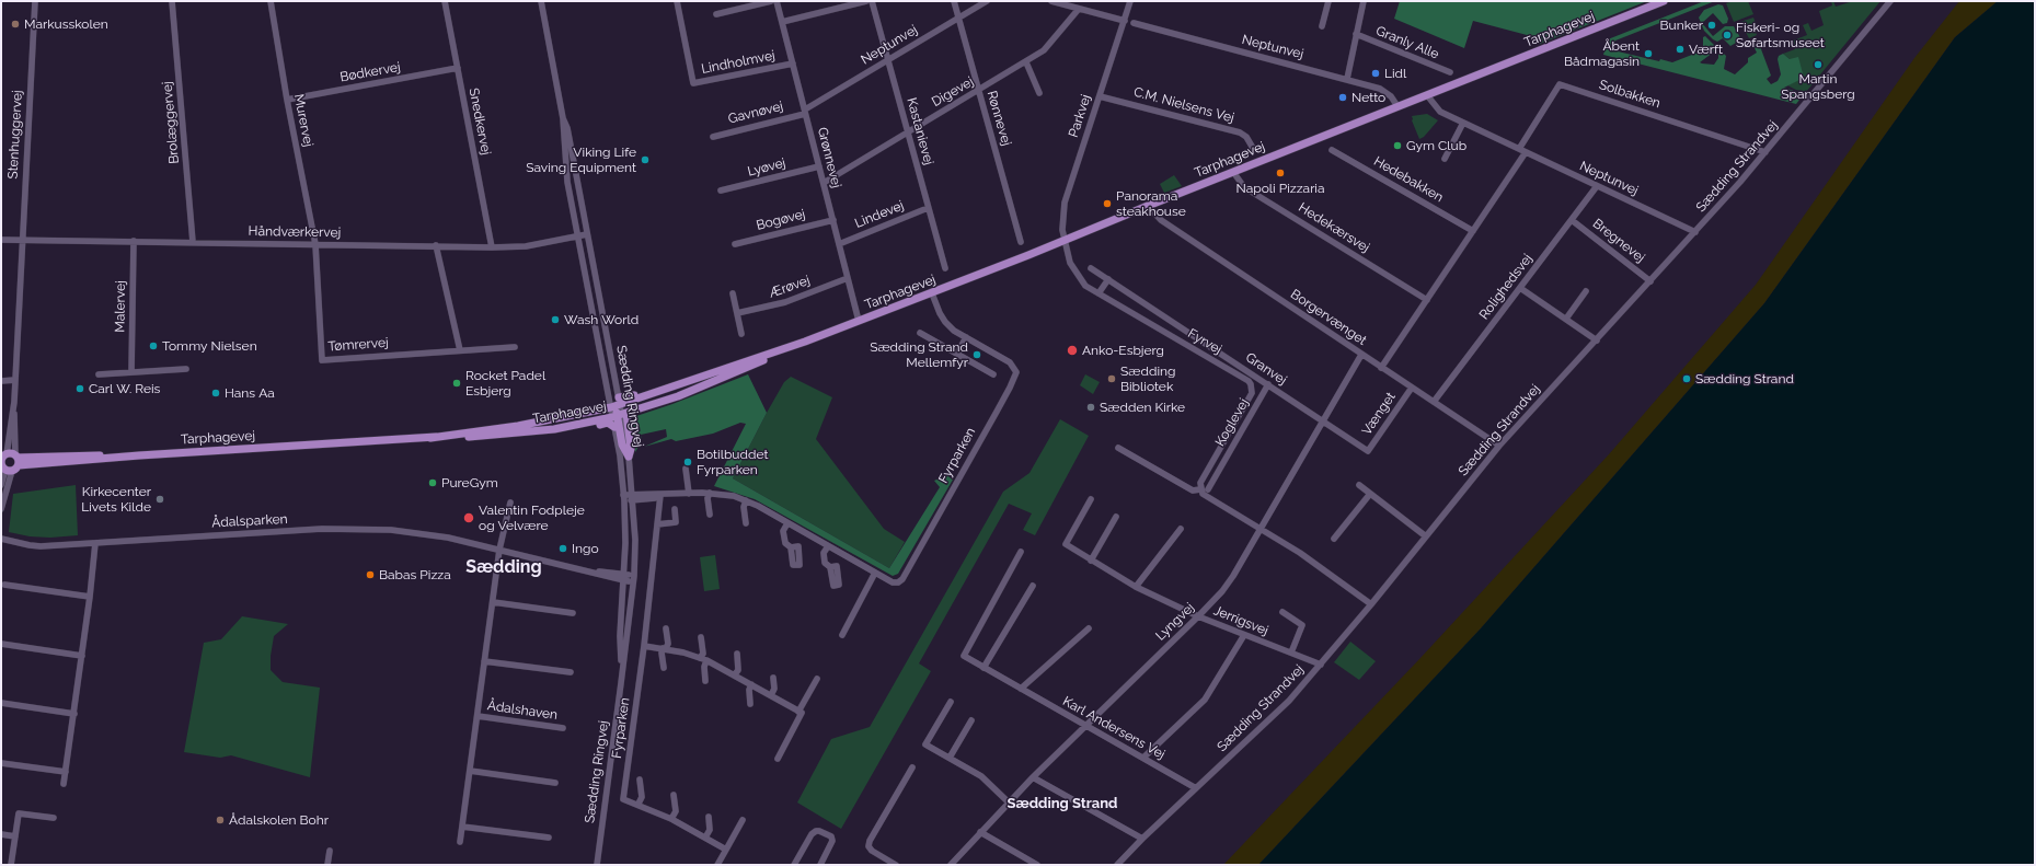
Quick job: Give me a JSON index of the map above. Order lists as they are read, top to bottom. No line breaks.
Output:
{"streets":{"main road":["Tarphagevej"],"street":["Granly Alle","Neptunvej","Lindholmvej","Bødkervej","Digevej","Solbakken","C.M. Nielsens Vej","Gavnøvej","Parkvej","Rønnevej","Murervej","Snedkervej","Brolæggervej","Kastanievej","Stenhuggervej","Grønnevej","Sædding Strandvej","Lyøvej","Hedebakken","Lindevej","Bogøvej","Hedekærsvej","Håndværkervej","Bregnevej","Ærøvej","Rolighedsvej","Malervej","Borgervænget","Fyrvej","Tømrervej","Granvej","Sædding Ringvej","Vænget","Koglevej","Fyrparken","Ådalsparken","Jerrigsvej","Lyngvej","Ådalshaven","Karl Andersens Vej"]},"crossings":[["Tarphagevej","Neptunvej"],["Tarphagevej","Parkvej"],["Tarphagevej","Stenhuggervej"],["Tarphagevej","Grønnevej"],["Tarphagevej","Hedekærsvej"],["Tarphagevej","Borgervænget"],["Tarphagevej","Fyrvej"],["Tarphagevej","Sædding Ringvej"],["Tarphagevej","Fyrparken"],["Granly Alle","Neptunvej"],["Neptunvej","Solbakken"],["Neptunvej","Gavnøvej"],["Neptunvej","Rønnevej"],["Neptunvej","Kastanievej"],["Neptunvej","Grønnevej"],["Neptunvej","Sædding Strandvej"],["Neptunvej","Rolighedsvej"],["Lindholmvej","Grønnevej"],["Bødkervej","Murervej"],["Bødkervej","Snedkervej"],["Digevej","Rønnevej"],["Digevej","Kastanievej"],["Digevej","Grønnevej"],["Solbakken","Sædding Strandvej"],["Solbakken","Hedebakken"],["Solbakken","Hedekærsvej"],["Solbakken","Borgervænget"],["C.M. Nielsens Vej","Parkvej"],["Gavnøvej","Grønnevej"],["Parkvej","Fyrvej"],["Murervej","Håndværkervej"],["Murervej","Tømrervej"],["Snedkervej","Håndværkervej"],["Brolæggervej","Håndværkervej"],["Kastanievej","Lindevej"],["Stenhuggervej","Håndværkervej"],["Grønnevej","Lyøvej"],["Grønnevej","Lindevej"],["Grønnevej","Bogøvej"],["Grønnevej","Ærøvej"],["Sædding Strandvej","Bregnevej"],["Sædding Strandvej","Borgervænget"],["Sædding Strandvej","Jerrigsvej"],["Sædding Strandvej","Karl Andersens Vej"],["Håndværkervej","Malervej"],["Håndværkervej","Tømrervej"],["Håndværkervej","Sædding Ringvej"],["Bregnevej","Rolighedsvej"],["Rolighedsvej","Borgervænget"],["Borgervænget","Vænget"],["Borgervænget","Lyngvej"],["Granvej","Vænget"],["Granvej","Koglevej"],["Granvej","Lyngvej"],["Sædding Ringvej","Fyrparken"],["Sædding Ringvej","Ådalsparken"],["Vænget","Lyngvej"],["Ådalsparken","Ådalshaven"],["Jerrigsvej","Lyngvej"],["Lyngvej","Karl Andersens Vej"]],"districts":["Sædding","Sædding Strand"],"places":["Markusskolen","Bunker","Fiskeri- og Søfartsmuseet","Værft","Åbent Bådmagasin","Martin Spangsberg","Lidl","Netto","Gym Club","Viking Life Saving Equipment","Napoli Pizzaria","Panorama steakhouse","Wash World","Tommy Nielsen","Anko-Esbjerg","Sædding Strand Mellemfyr","Sædding Bibliotek","Sædding Strand","Rocket Padel Esbjerg","Carl W. Reis","Hans Aa","Sædden Kirke","Botilbuddet Fyrparken","PureGym","Kirkecenter Livets Kilde","Valentin Fodpleje og Velvære","Ingo","Babas Pizza","Ådalskolen Bohr"]}
